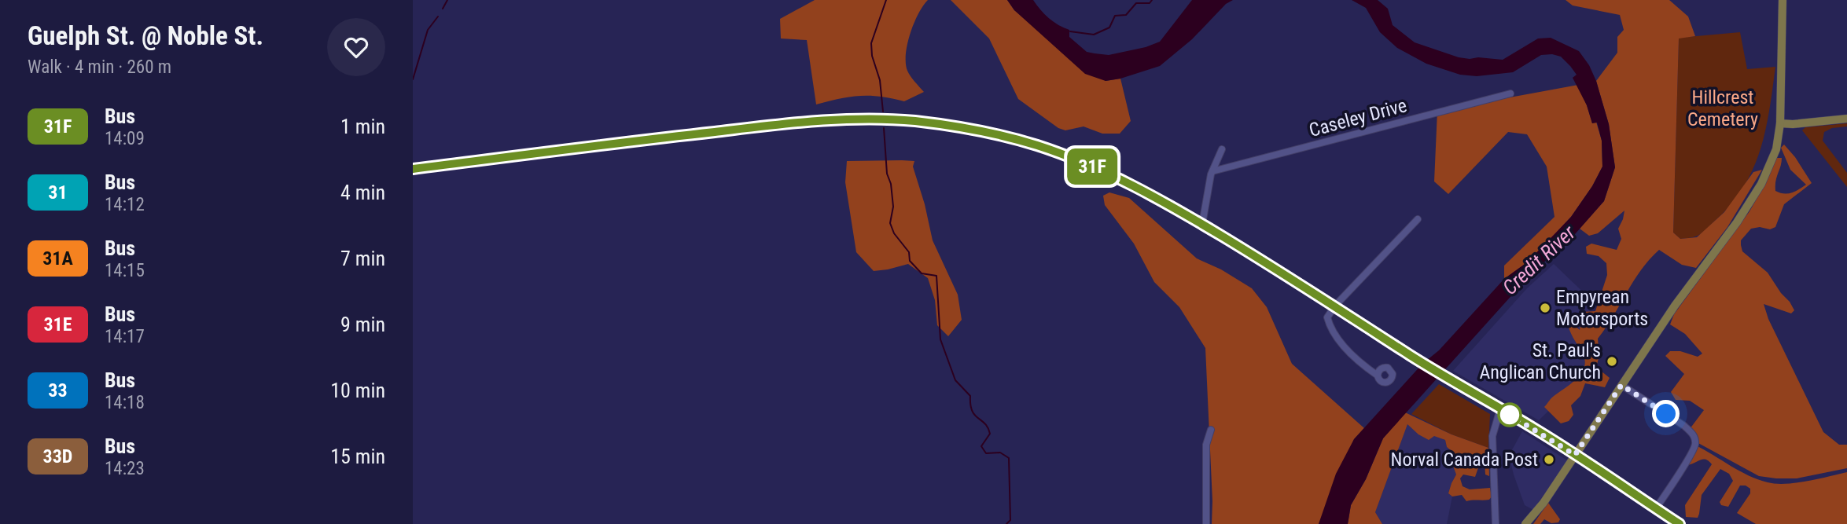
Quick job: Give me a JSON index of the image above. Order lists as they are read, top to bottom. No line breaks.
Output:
{"streets":{"street":["Caseley Drive"]},"water":["Credit River"],"parks":["Hillcrest Cemetery"],"places":["Empyrean Motorsports","St. Paul's Anglican Church","Norval Canada Post"],"lines":["bus line 31F"],"page":{"heading":["Guelph St. @ Noble St.","Walk · 4 min · 260 m"],"on_map":"31F","list":[{"mark":"31F","name":"Bus","note":"14:09","value":"1 min"},{"mark":"31","name":"Bus","note":"14:12","value":"4 min"},{"mark":"31A","name":"Bus","note":"14:15","value":"7 min"},{"mark":"31E","name":"Bus","note":"14:17","value":"9 min"},{"mark":"33","name":"Bus","note":"14:18","value":"10 min"},{"mark":"33D","name":"Bus","note":"14:23","value":"15 min"}]}}
